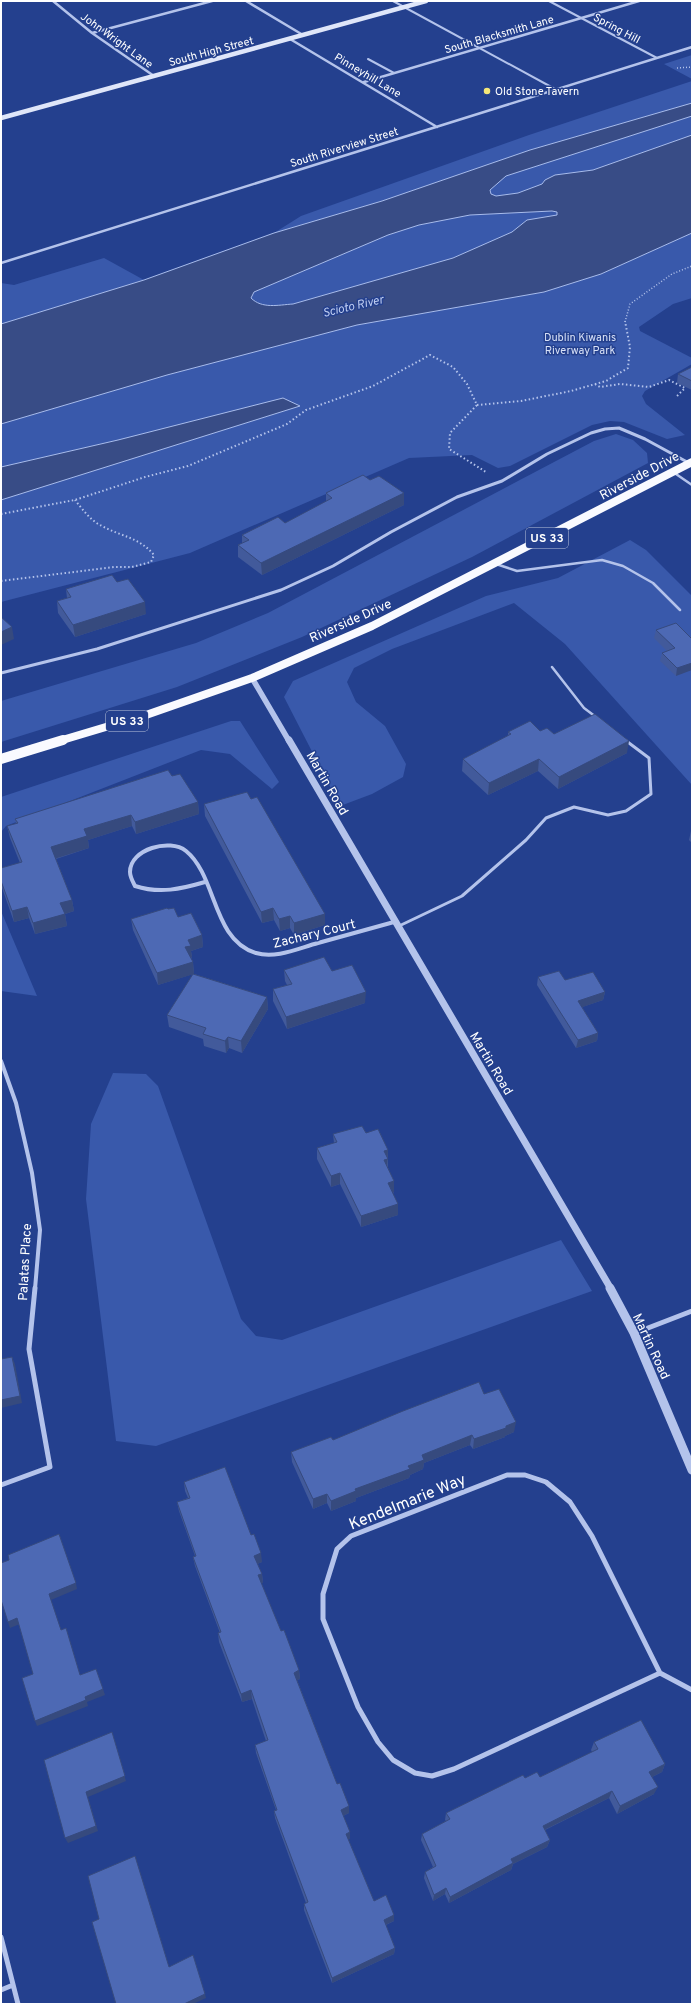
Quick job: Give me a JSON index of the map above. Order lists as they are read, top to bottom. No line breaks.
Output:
{"streets":{"main road":["South High Street","Riverside Drive","US 33"],"street":["South Blacksmith Lane","John Wright Lane","Pinneyhill Lane","South Riverview Street","Martin Road","Zachary Court","Palatas Place","Kendelmarie Way"],"lane":["Spring Hill"]},"crossings":[["Spring Hill","South Blacksmith Lane"],["Spring Hill","South Riverview Street"],["South Blacksmith Lane","Pinneyhill Lane"],["John Wright Lane","South High Street"],["South High Street","Pinneyhill Lane"],["Pinneyhill Lane","South Riverview Street"],["Riverside Drive","Martin Road"],["Martin Road","Zachary Court"]],"water":["Scioto River"],"parks":["Dublin Kiwanis Riverway Park"],"places":["Old Stone Tavern"]}
